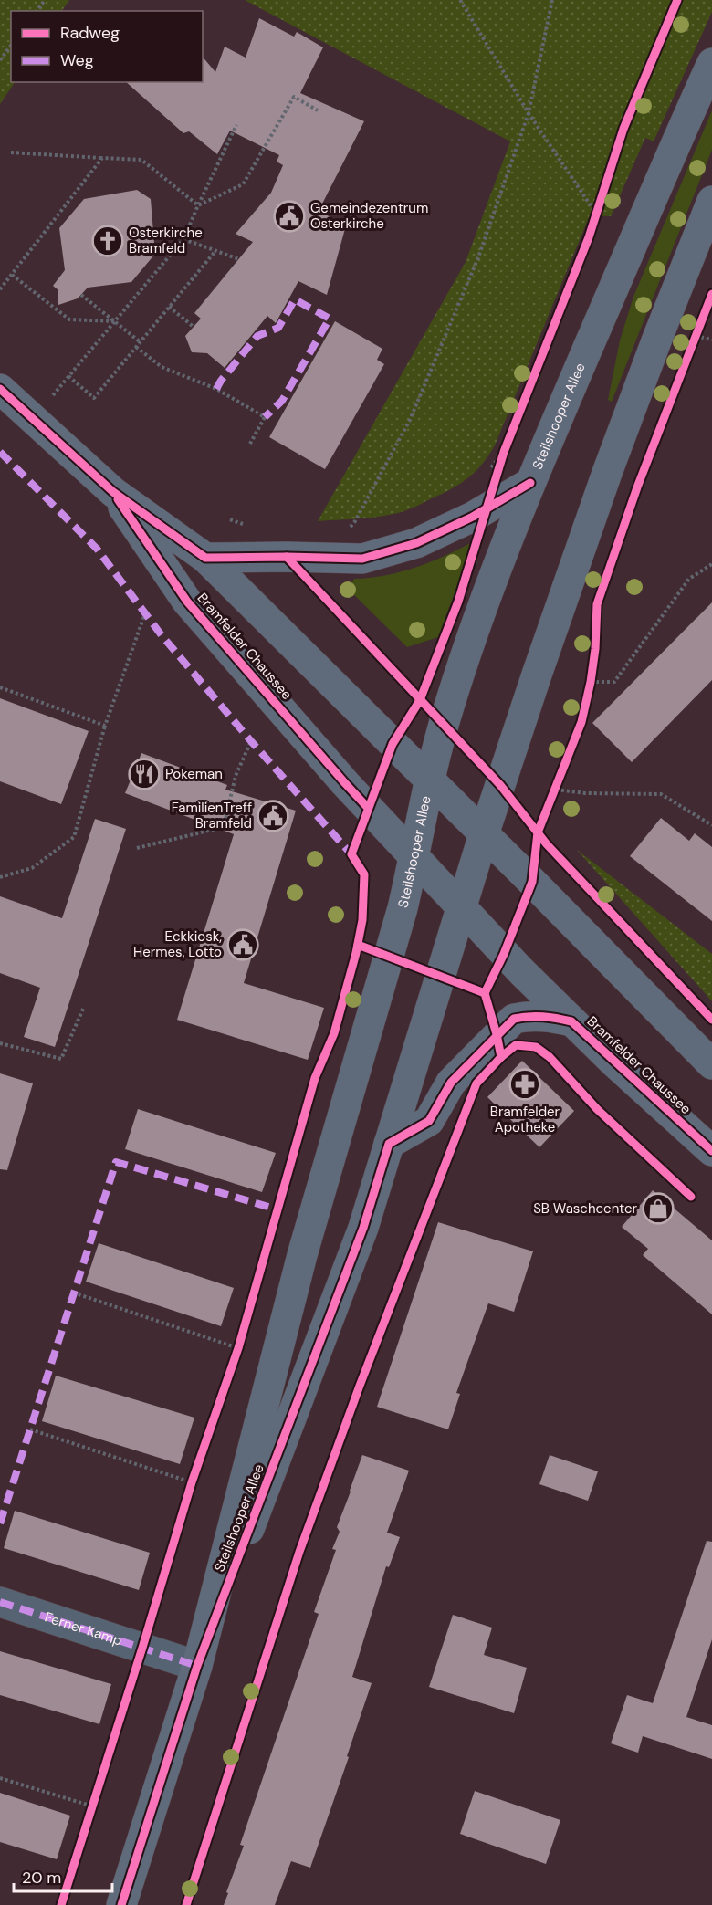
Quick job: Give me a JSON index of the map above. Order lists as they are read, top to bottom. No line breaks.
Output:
{"streets":{"main road":["Steilshooper Allee","Bramfelder Chaussee"],"street":["Ferner Kamp"]},"crossings":[["Steilshooper Allee","Bramfelder Chaussee"],["Steilshooper Allee","Ferner Kamp"]],"places":{"public building":["Gemeindezentrum Osterkirche","FamilienTreff Bramfeld","Eckkiosk, Hermes, Lotto"],"church":["Osterkirche Bramfeld"],"restaurant":["Pokeman"],"pharmacy":["Bramfelder Apotheke"],"shop":["SB Waschcenter"]},"legend":["Radweg","Weg"],"scale_bar":"20 m"}
